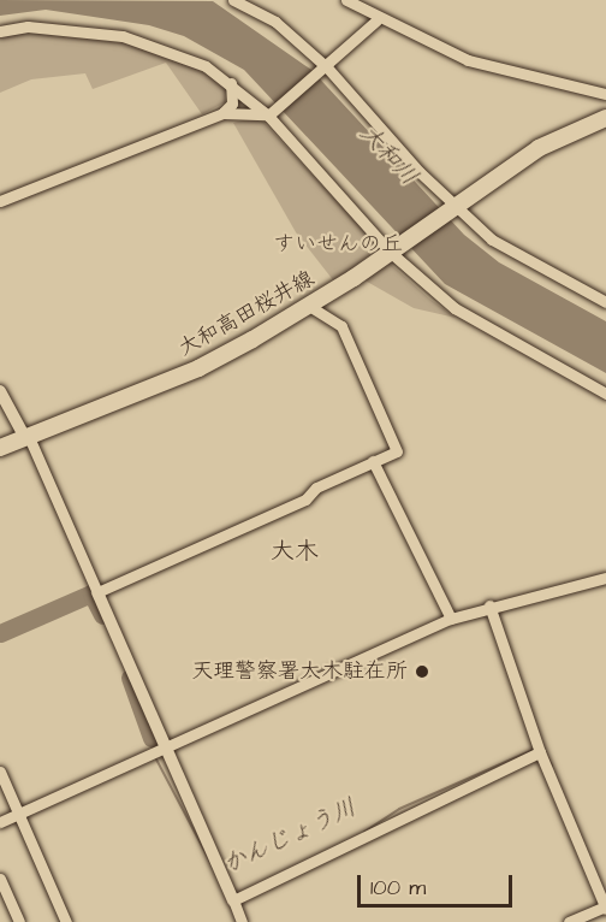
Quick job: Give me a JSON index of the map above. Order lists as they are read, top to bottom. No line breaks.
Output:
{"streets":{"main road":["大和高田桜井線"]},"districts":["大木"],"water":["大和川","かんじょう川"],"parks":["すいせんの丘"],"places":["天理警察署大木駐在所"],"scale_bar":"100 m"}
